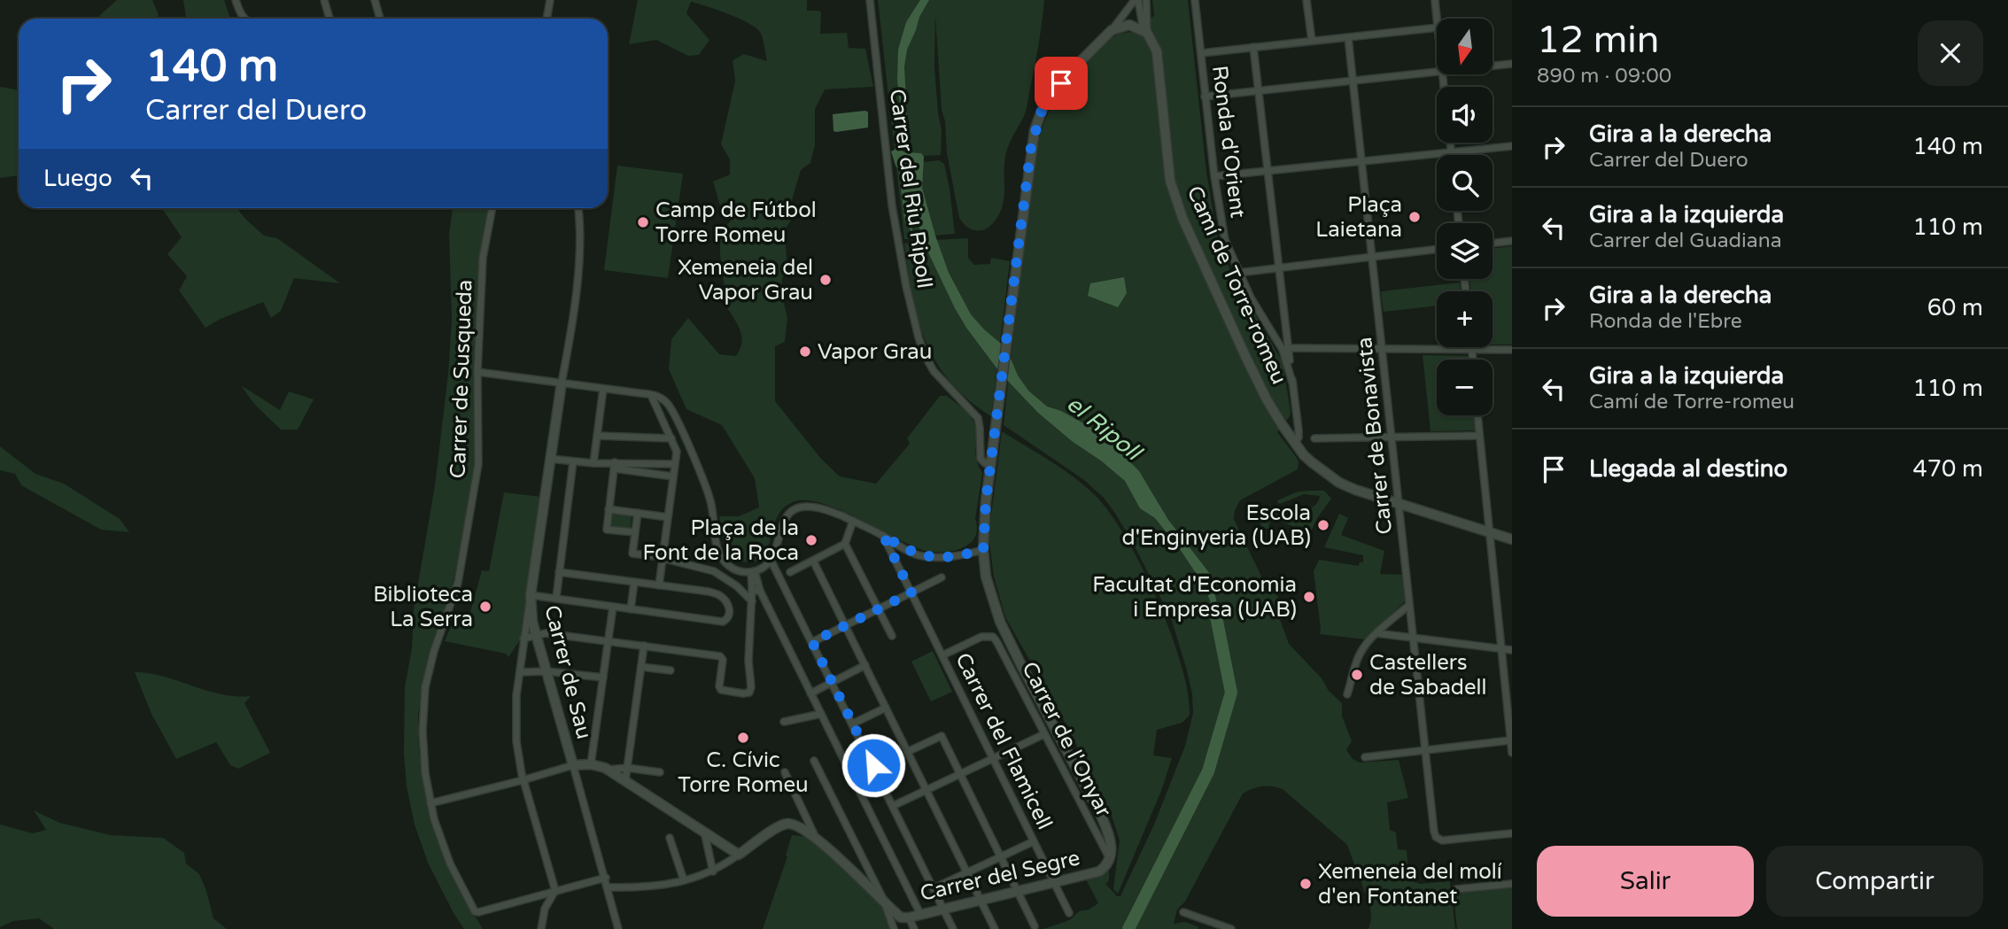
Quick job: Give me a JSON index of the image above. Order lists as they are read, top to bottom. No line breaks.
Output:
{"streets":{"street":["Ronda d'Orient","Carrer del Riu Ripoll","Camí de Torre-romeu","Carrer de Susqueda","Carrer de Bonavista","Carrer de Sau","Carrer de l'Onyar","Carrer del Flamicell","Carrer del Segre"]},"crossings":[["Camí de Torre-romeu","Carrer de Bonavista"],["Carrer de l'Onyar","Carrer del Flamicell"],["Carrer de l'Onyar","Carrer del Segre"],["Carrer del Flamicell","Carrer del Segre"]],"water":["el Ripoll"],"places":["Plaça Laietana","Camp de Fútbol Torre Romeu","Xemeneia del Vapor Grau","Vapor Grau","Escola d'Enginyeria (UAB)","Plaça de la Font de la Roca","Facultat d'Economia i Empresa (UAB)","Biblioteca La Serra","Castellers de Sabadell","C. Cívic Torre Romeu","Xemeneia del molí d'en Fontanet"],"north":"bottom","page":{"heading":["12 min","890 m · 09:00"],"map_buttons":["+","−"],"turn":["140 m","Carrer del Duero"],"list":[{"name":"Gira a la derecha","note":"Carrer del Duero","value":"140 m"},{"name":"Gira a la izquierda","note":"Carrer del Guadiana","value":"110 m"},{"name":"Gira a la derecha","note":"Ronda de l'Ebre","value":"60 m"},{"name":"Gira a la izquierda","note":"Camí de Torre-romeu","value":"110 m"},{"name":"Llegada al destino","value":"470 m"}],"then":"Luego","buttons":["Salir","Compartir"]}}
